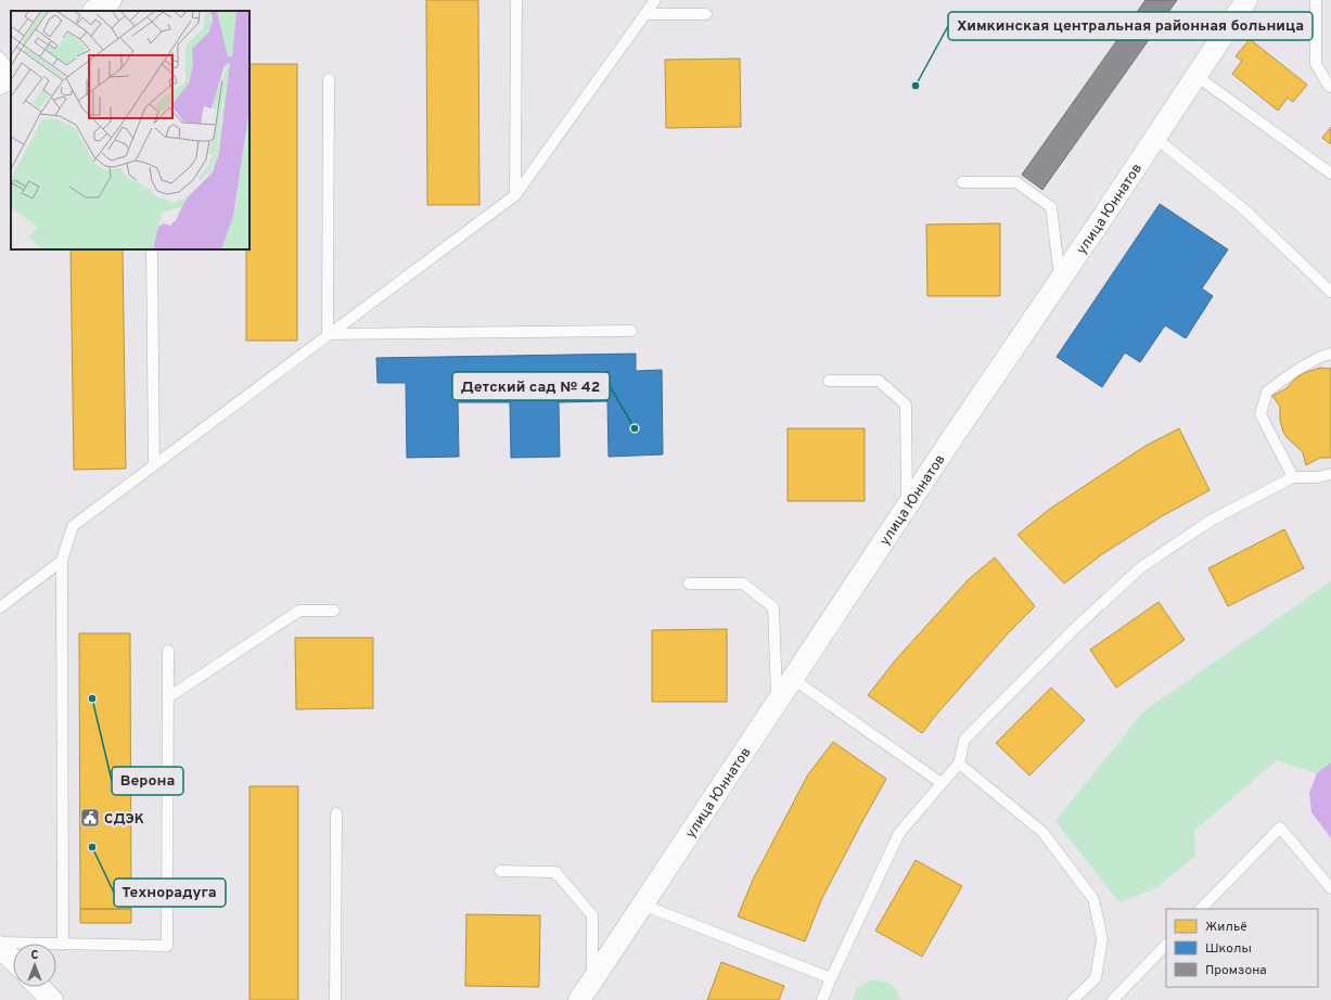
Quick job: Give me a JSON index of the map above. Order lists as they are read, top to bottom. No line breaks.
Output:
{"streets":{"street":["улица Юннатов"]},"places":{"other":["Химкинская центральная районная больница","Детский сад № 42","Верона","Технорадуга"],"public building":["СДЭК"]},"legend":["Жильё","Школы","Промзона"],"north":"top"}
